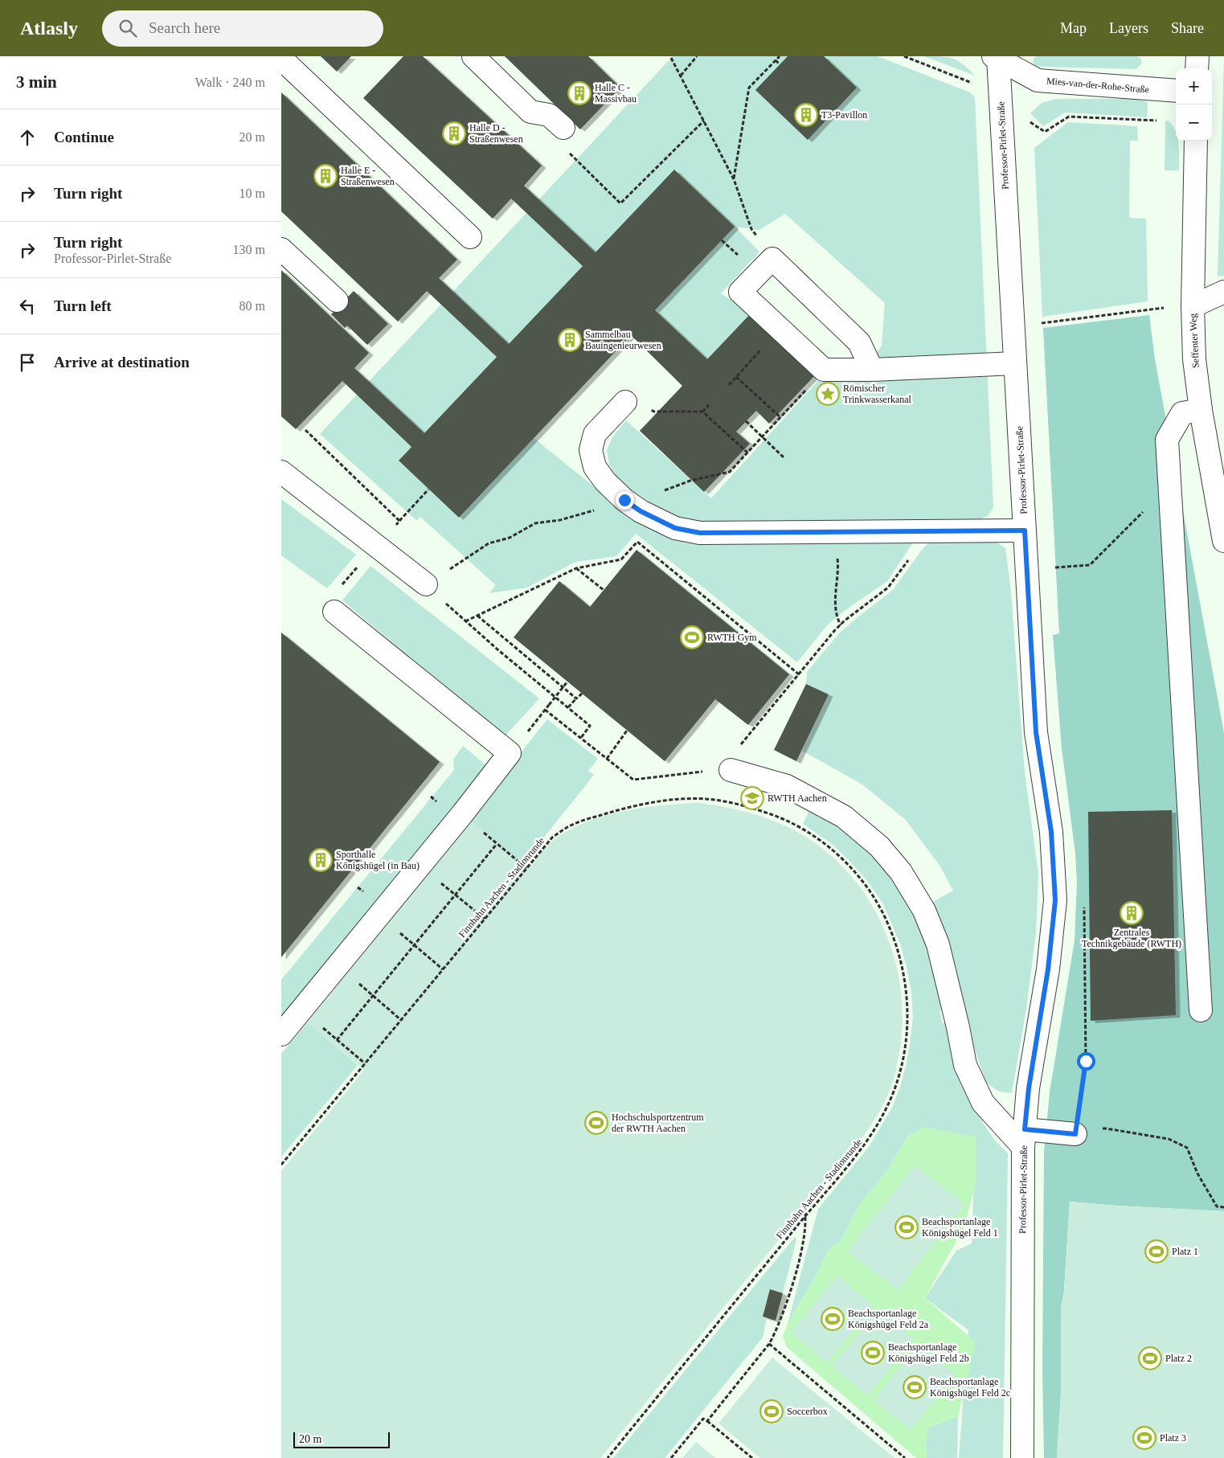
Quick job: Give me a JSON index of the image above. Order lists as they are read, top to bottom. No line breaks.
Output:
{"streets":{"street":["Mies-van-der-Rohe-Straße","Professor-Pirlet-Straße","Seffenter Weg"],"path":["Finnbahn Aachen - Stadionrunde"]},"crossings":[["Mies-van-der-Rohe-Straße","Professor-Pirlet-Straße"]],"places":{"building":["Halle C - Massivbau","T3-Pavillon","Halle D - Straßenwesen","Halle E - Straßenwesen","Sammelbau Bauingenieurwesen","Sporthalle Königshügel (in Bau)","Zentrales Technikgebäude (RWTH)"],"place":["Römischer Trinkwasserkanal"],"sports":["RWTH Gym","Hochschulsportzentrum der RWTH Aachen","Beachsportanlage Königshügel Feld 1","Platz 1","Beachsportanlage Königshügel Feld 2a","Beachsportanlage Königshügel Feld 2b","Platz 2","Beachsportanlage Königshügel Feld 2c","Soccerbox","Platz 3"],"school or university":["RWTH Aachen"]},"scale_bar":"20 m","page":{"header":"Atlasly","search":"Search here","nav":["Map","Layers","Share"],"heading":["3 min","Walk · 240 m"],"map_buttons":["+","−"],"list":[["Continue","20 m"],["Turn right","10 m"],["Turn right","Professor-Pirlet-Straße","130 m"],["Turn left","80 m"],"Arrive at destination"],"scale":"20 m"}}
